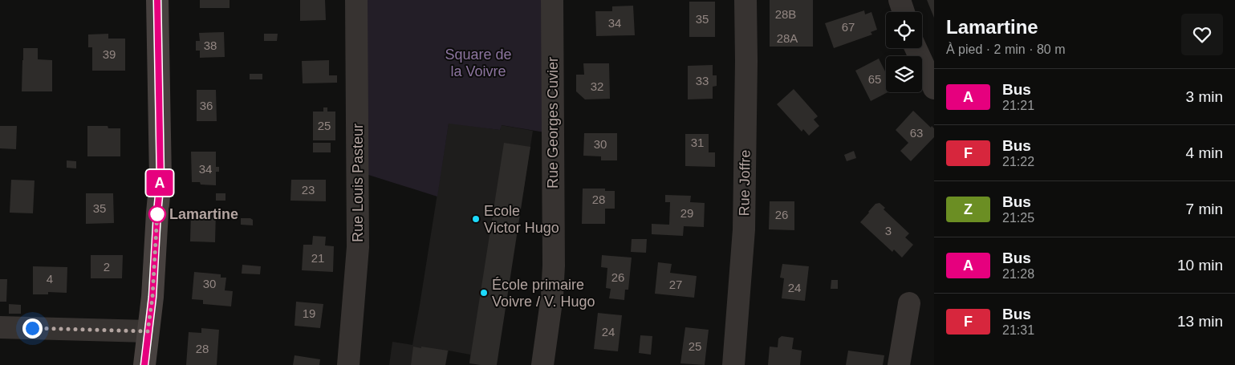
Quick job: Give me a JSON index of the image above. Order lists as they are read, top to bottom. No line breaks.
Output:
{"streets":{"street":["Rue Georges Cuvier","Rue Louis Pasteur","Rue Joffre"]},"parks":["Square de la Voivre"],"places":["Lamartine","Ecole Victor Hugo","École primaire Voivre / V. Hugo"],"lines":["bus line A"],"house_numbers":["28B","35","34","67","28A","38","39","65","33","32","36","25","63","31","30","34","23","28","35","29","26","3","21","2","26","4","30","27","24","19","24","25","28"],"page":{"on_map":"A","heading":["Lamartine","À pied · 2 min · 80 m"],"list":[{"mark":"A","name":"Bus","note":"21:21","value":"3 min"},{"mark":"F","name":"Bus","note":"21:22","value":"4 min"},{"mark":"Z","name":"Bus","note":"21:25","value":"7 min"},{"mark":"A","name":"Bus","note":"21:28","value":"10 min"},{"mark":"F","name":"Bus","note":"21:31","value":"13 min"}]}}
